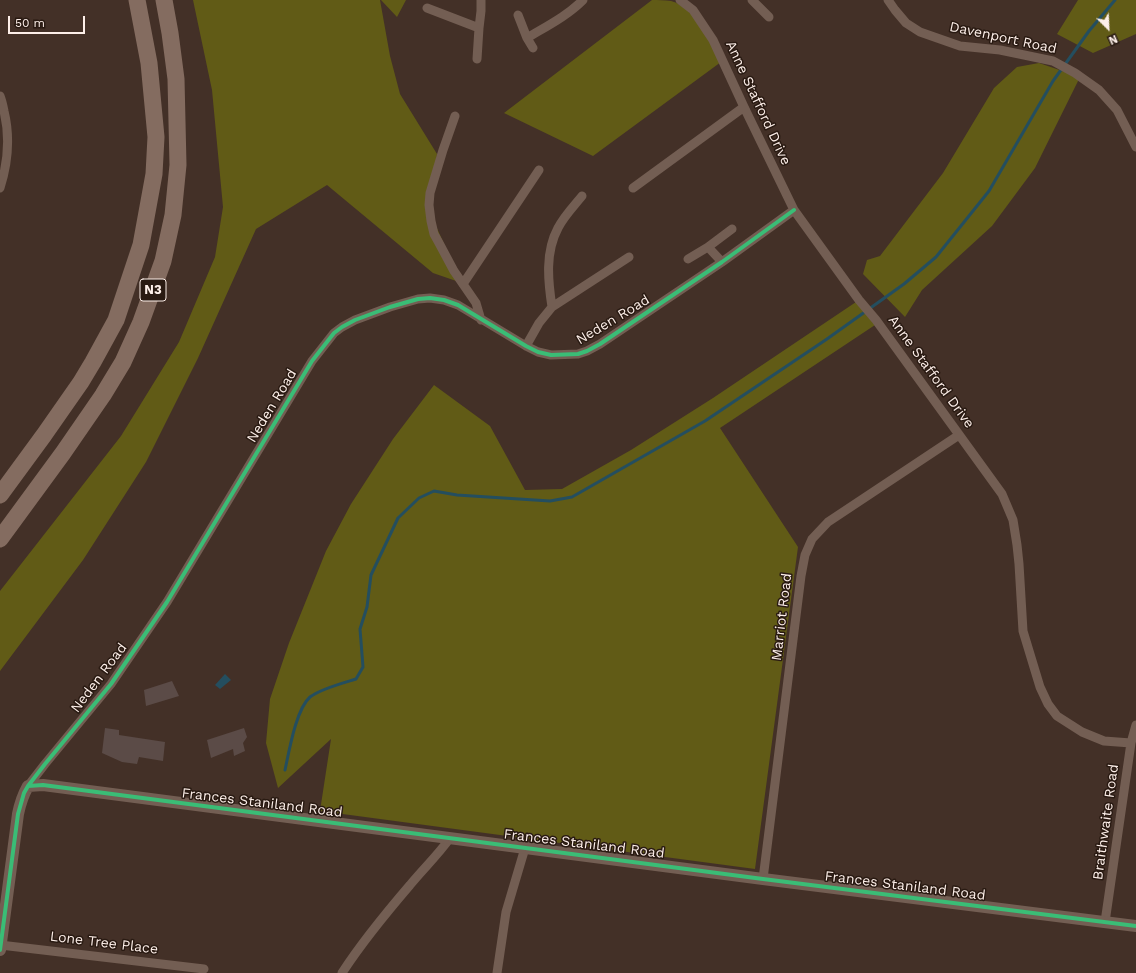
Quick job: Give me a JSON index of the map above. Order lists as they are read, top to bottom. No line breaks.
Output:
{"streets":{"highway":["N3"],"street":["Davenport Road","Anne Stafford Drive","Neden Road","Marriot Road","Frances Staniland Road","Braithwaite Road","Lone Tree Place"]},"crossings":[["Anne Stafford Drive","Neden Road"],["Anne Stafford Drive","Marriot Road"],["Anne Stafford Drive","Braithwaite Road"],["Neden Road","Frances Staniland Road"],["Neden Road","Lone Tree Place"],["Marriot Road","Frances Staniland Road"],["Frances Staniland Road","Braithwaite Road"]],"scale_bar":"50 m","north":"bottom right"}
